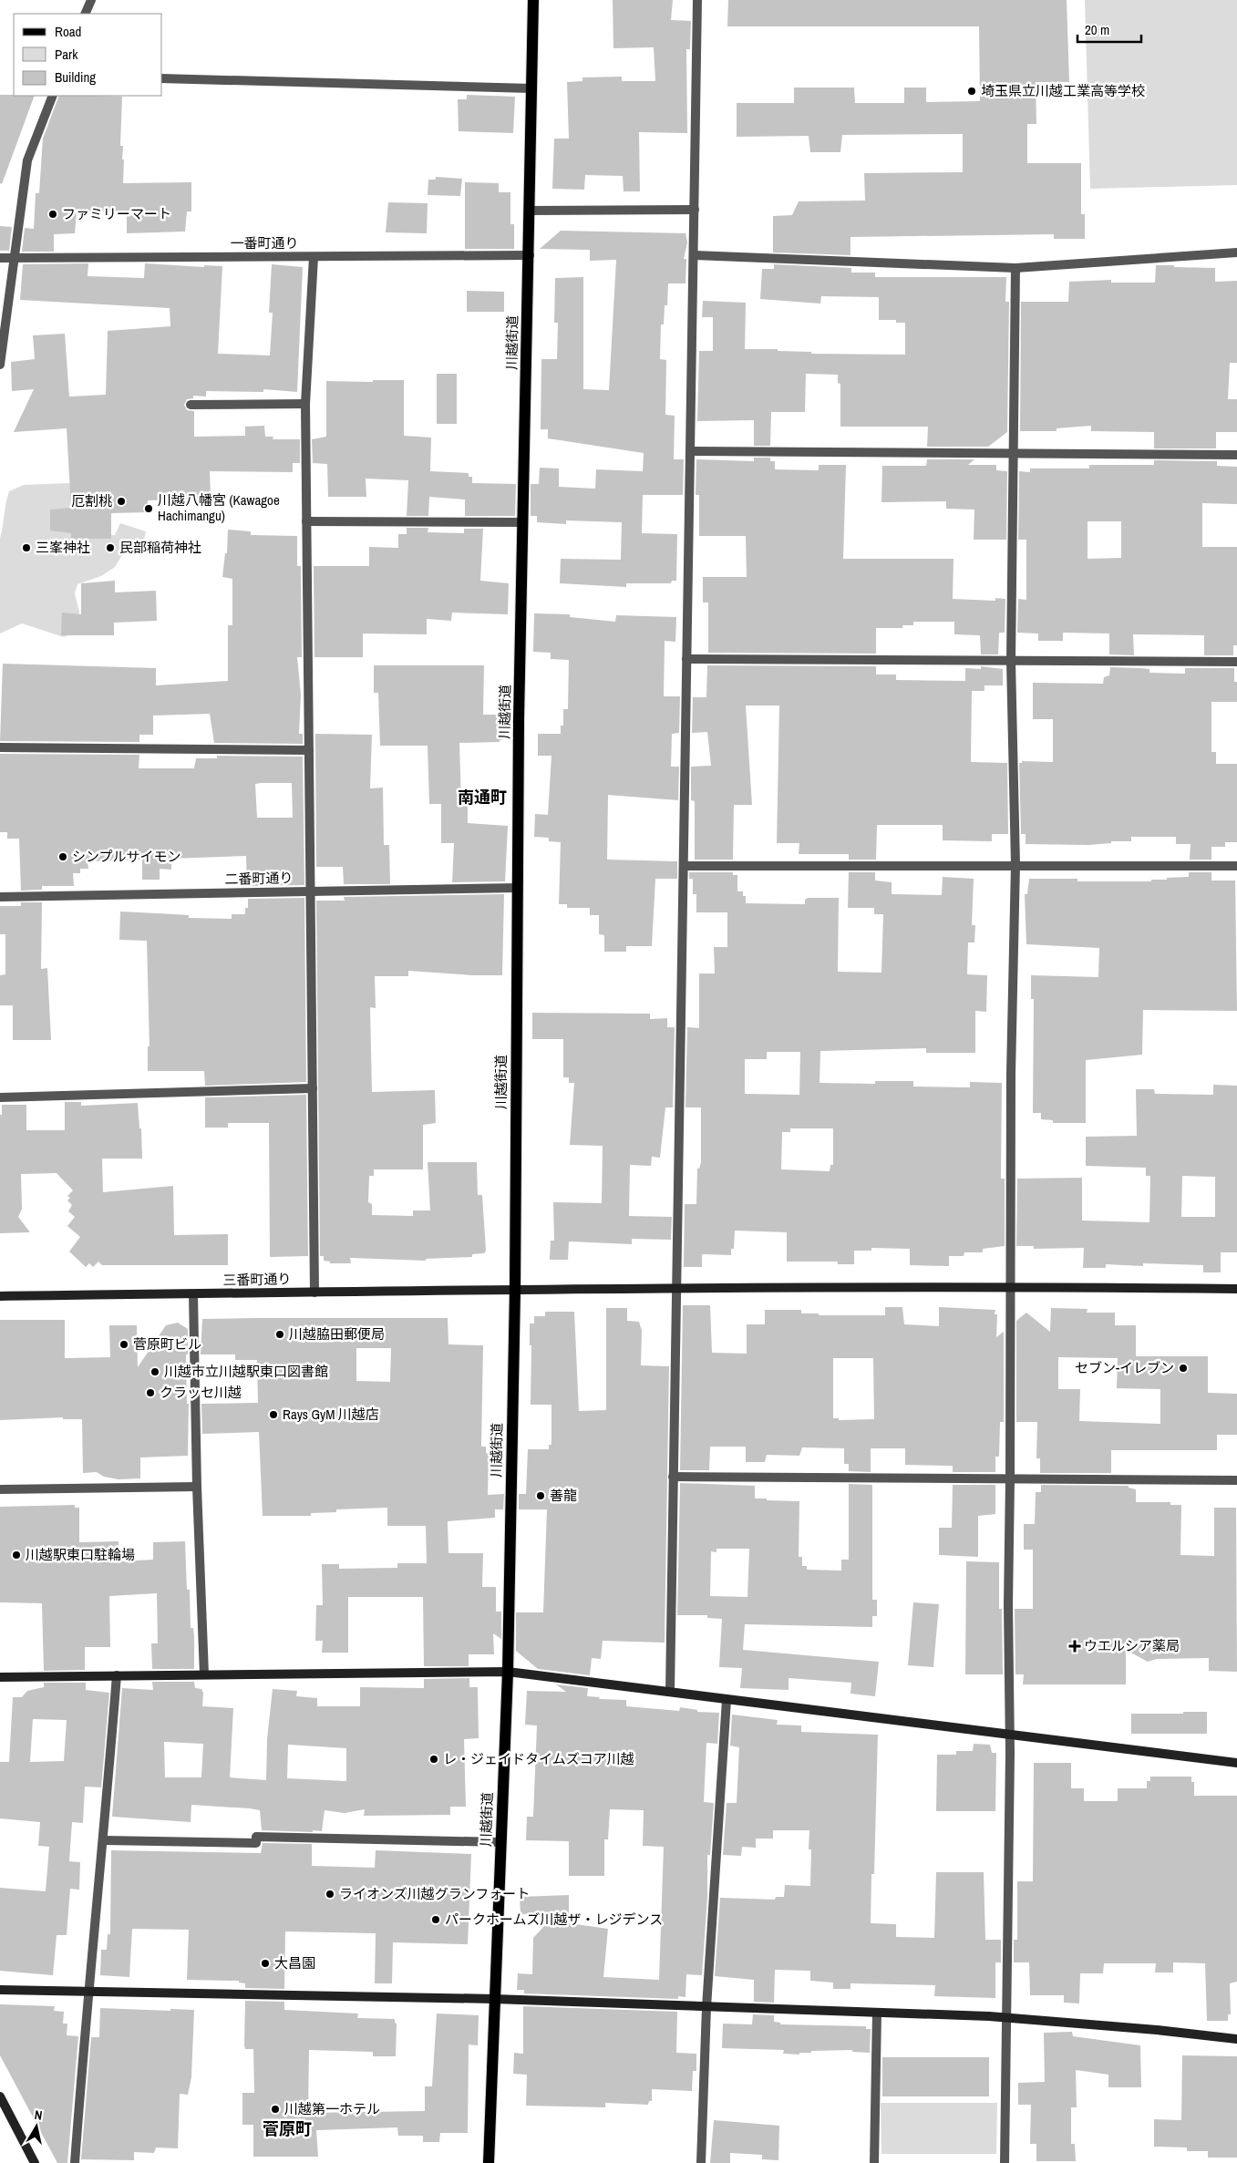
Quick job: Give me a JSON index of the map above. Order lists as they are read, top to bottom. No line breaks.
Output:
{"streets":{"main road":["川越街道"],"street":["一番町通り","二番町通り","三番町通り"]},"crossings":[["一番町通り","川越街道"],["川越街道","二番町通り"],["川越街道","三番町通り"]],"districts":["南通町","菅原町"],"places":{"other":["埼玉県立川越工業高等学校","ファミリーマート","厄割桃","川越八幡宮 (Kawagoe Hachimangu)","三峯神社","民部稲荷神社","シンプルサイモン","川越脇田郵便局","菅原町ビル","セブン-イレブン","川越市立川越駅東口図書館","クラッセ川越","Rays GyM 川越店","善龍","川越駅東口駐輪場","レ・ジェイドタイムズコア川越","ライオンズ川越グランフォート","パークホームズ川越ザ・レジデンス","大昌園","川越第一ホテル"],"health":["ウエルシア薬局"]},"legend":["Road","Park","Building"],"scale_bar":"20 m","north":"top"}
